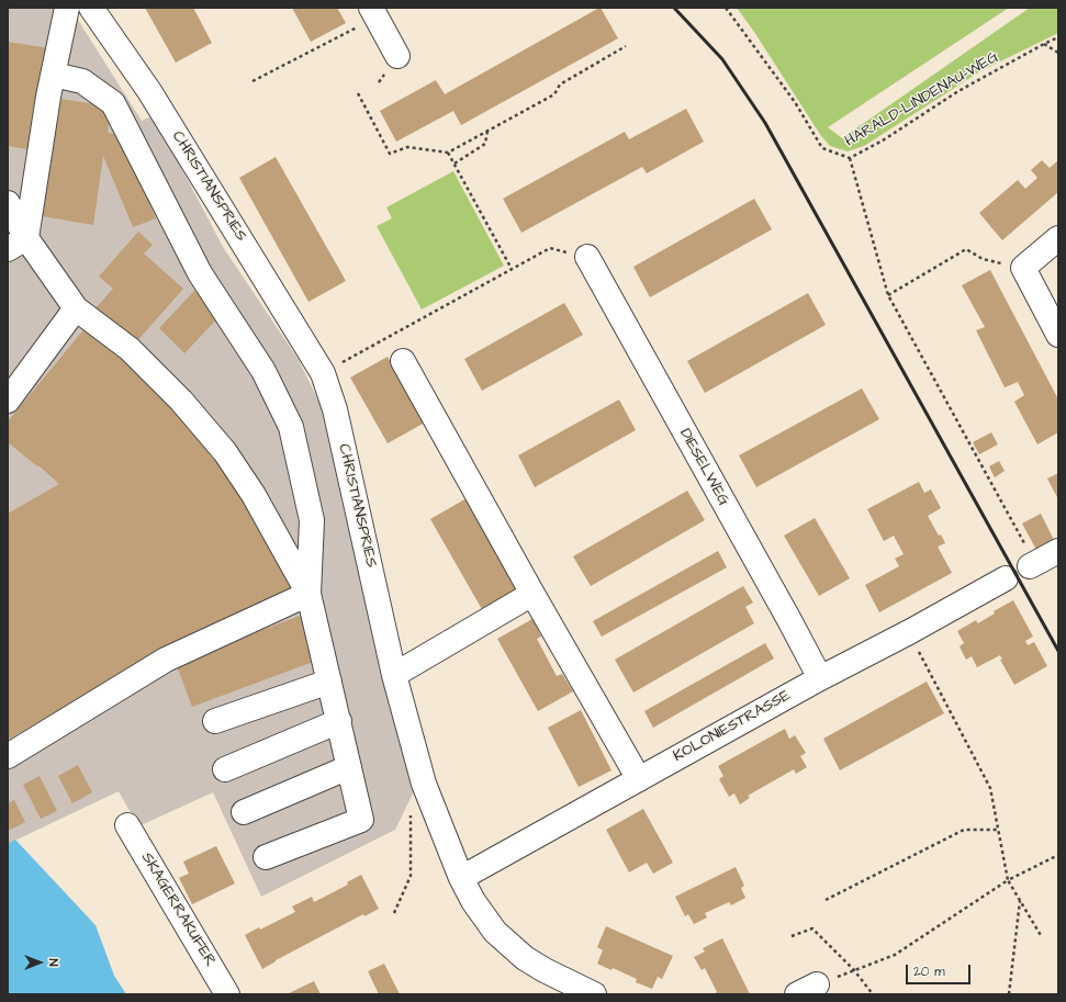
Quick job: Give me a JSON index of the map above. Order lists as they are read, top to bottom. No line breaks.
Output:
{"streets":{"street":["CHRISTIANSPRIES","DIESELWEG","KOLONIESTRASSE","SKAGERRAKUFER"],"path":["HARALD-LINDENAU-WEG"]},"crossings":[["CHRISTIANSPRIES","KOLONIESTRASSE"],["DIESELWEG","KOLONIESTRASSE"]],"scale_bar":"20 m","north":"right"}
